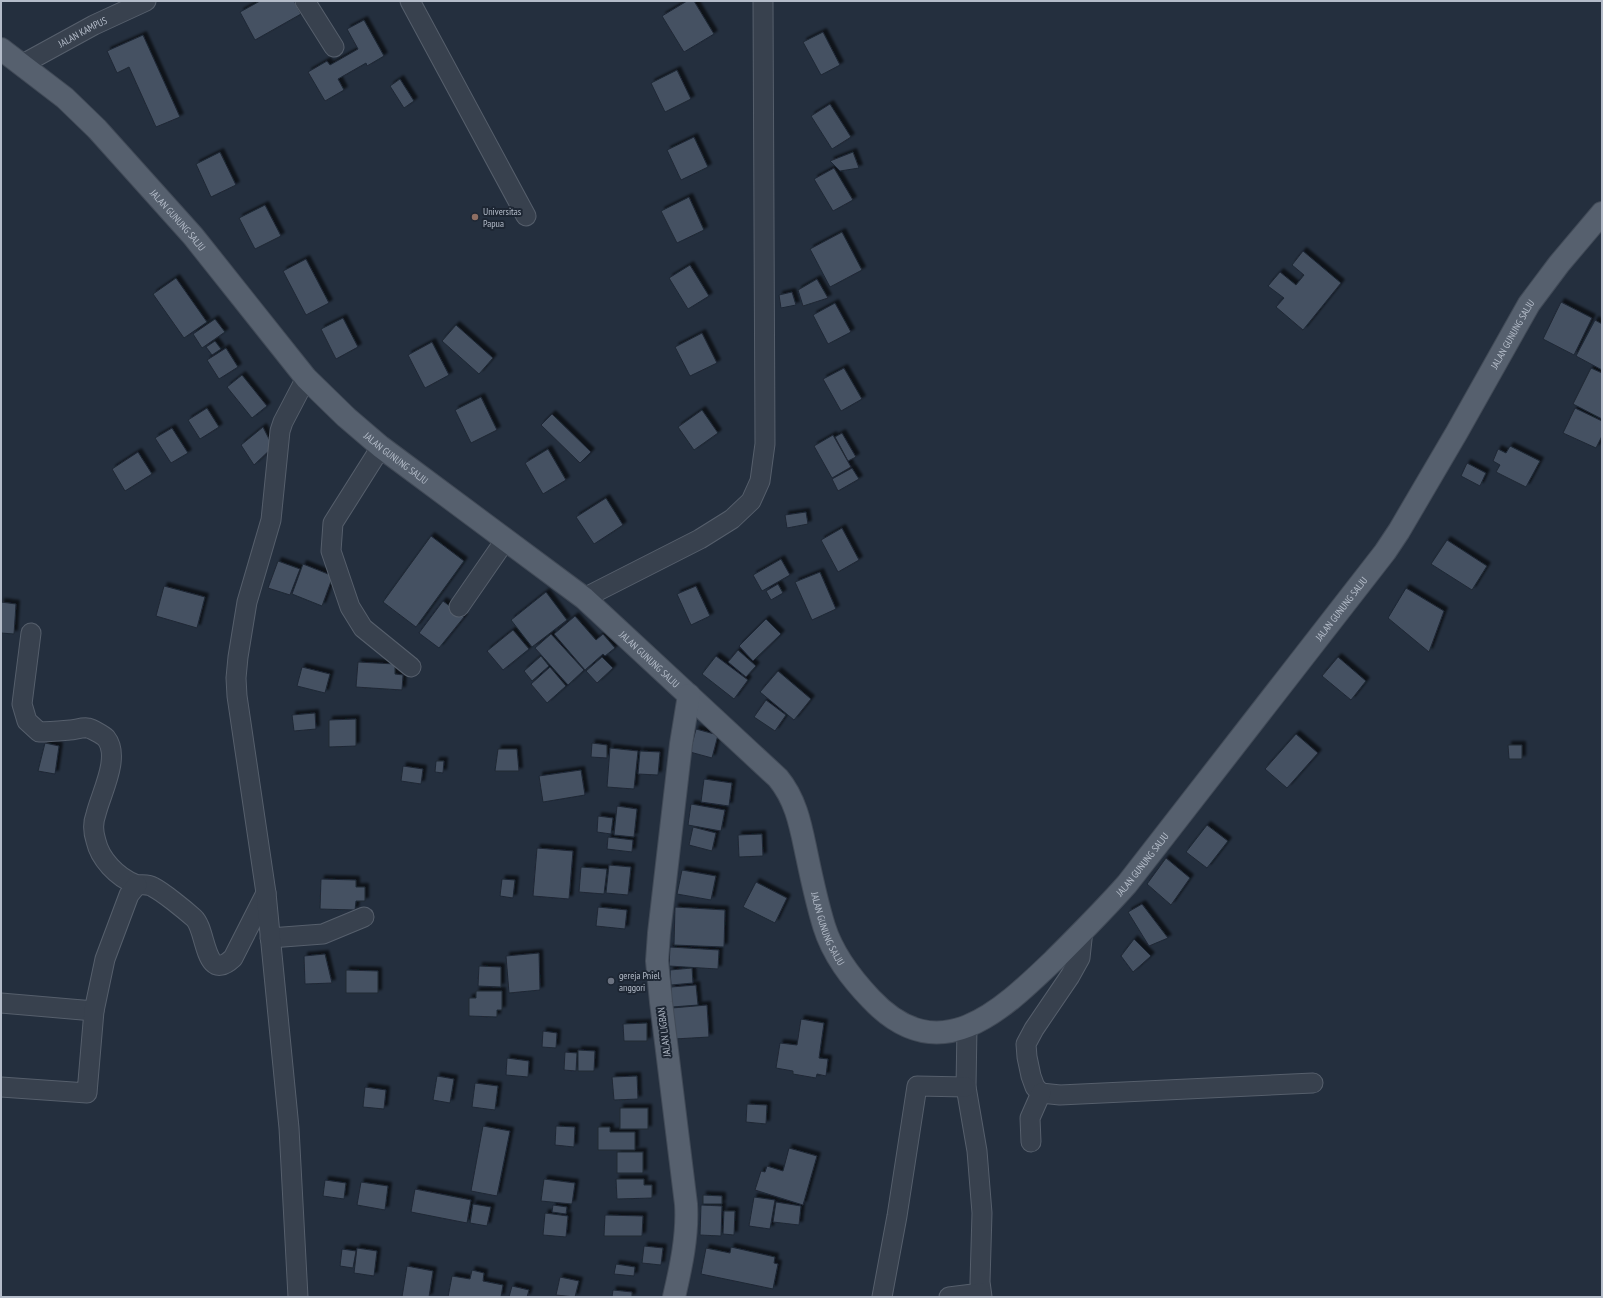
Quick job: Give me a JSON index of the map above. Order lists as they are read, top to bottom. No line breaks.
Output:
{"streets":{"main road":["JALAN GUNUNG SALJU","JALAN LIGBAN"],"street":["JALAN KAMPUS"]},"crossings":[["JALAN KAMPUS","JALAN GUNUNG SALJU"],["JALAN GUNUNG SALJU","JALAN LIGBAN"]],"places":["Universitas Papua","gereja Pniel anggori"]}
